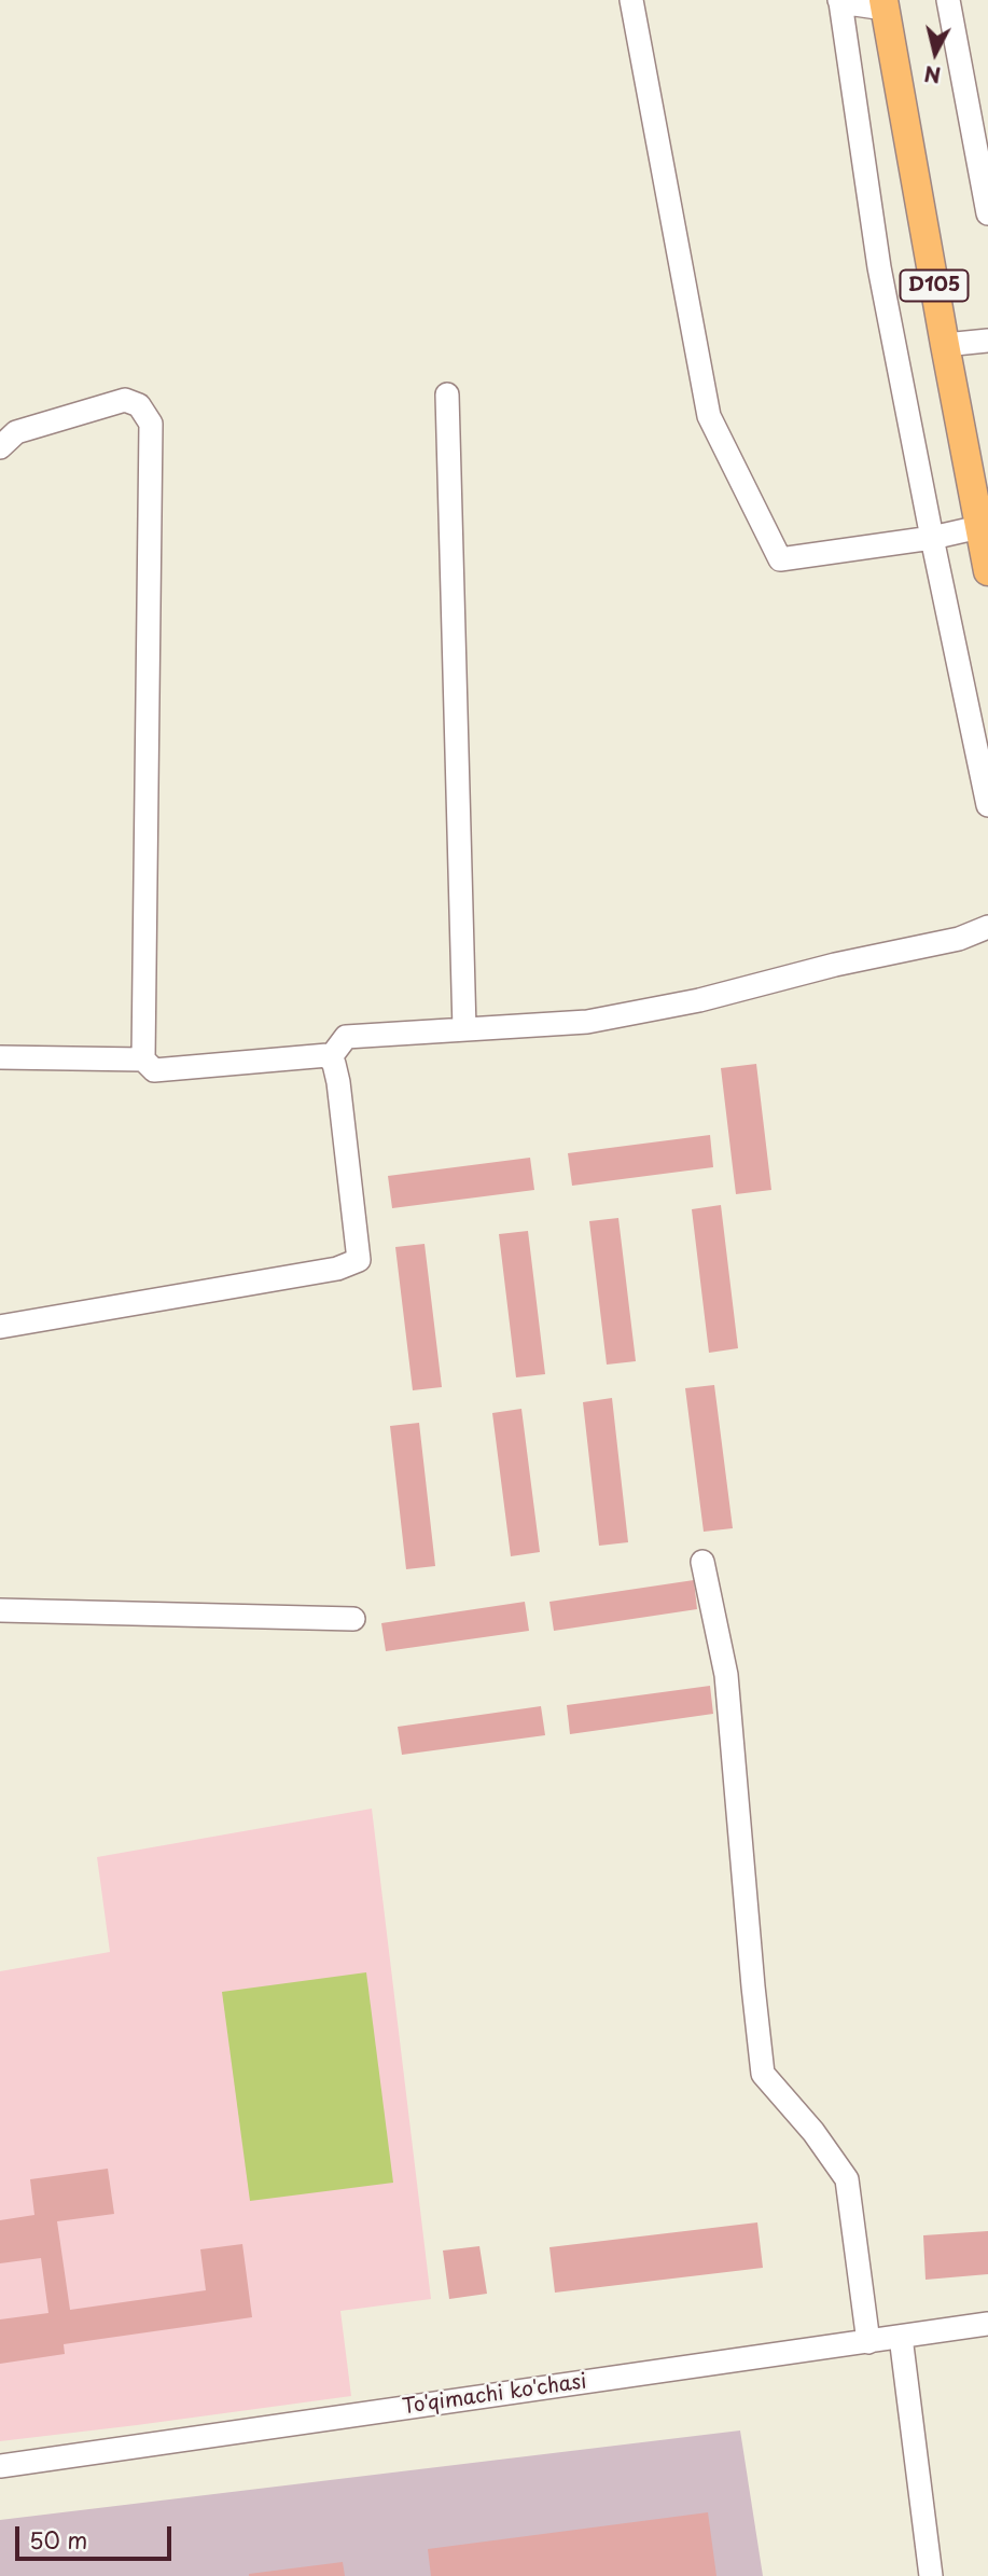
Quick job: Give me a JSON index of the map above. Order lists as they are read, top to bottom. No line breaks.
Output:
{"streets":{"main road":["D105"],"street":["To'qimachi ko'chasi"]},"scale_bar":"50 m","north":"bottom"}
